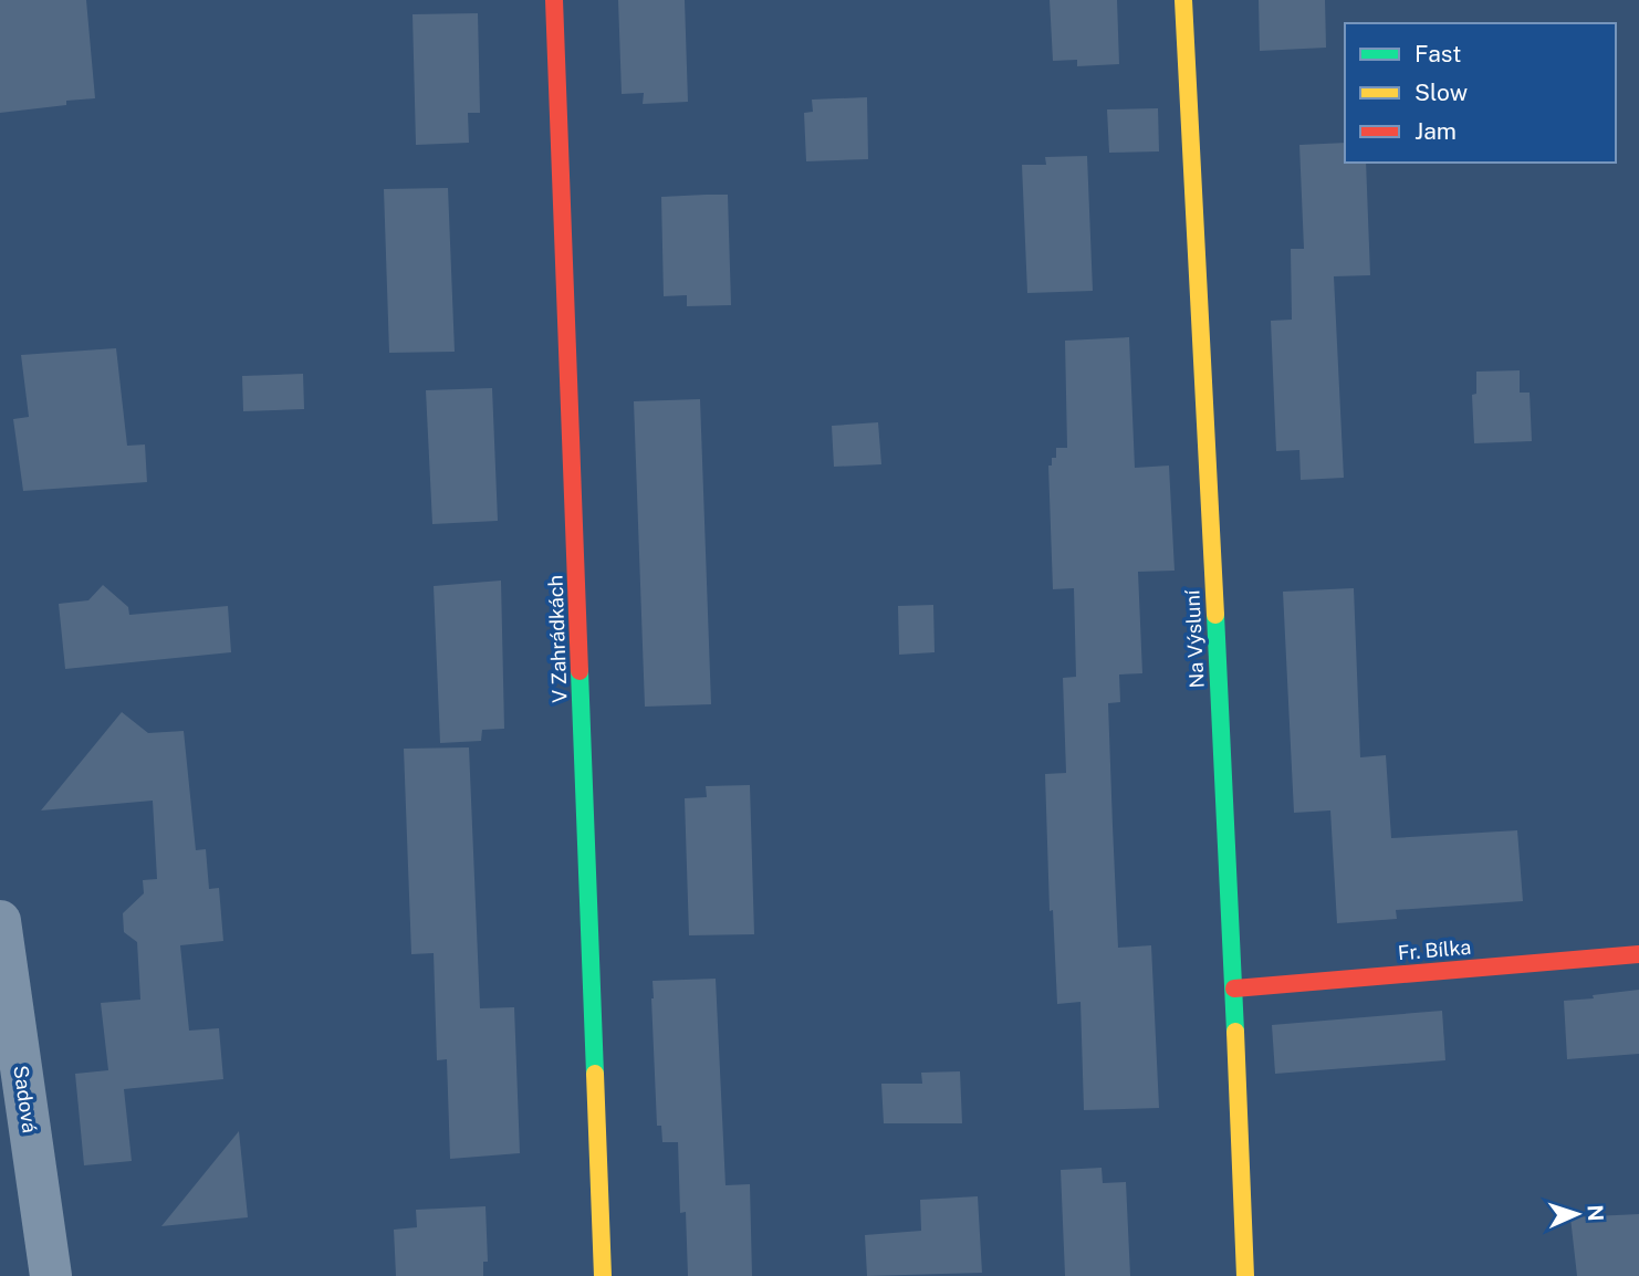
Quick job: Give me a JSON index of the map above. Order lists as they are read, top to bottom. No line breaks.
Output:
{"streets":{"street":["V Zahrádkách","Na Výsluní","Fr. Bílka","Sadová"]},"crossings":[["Na Výsluní","Fr. Bílka"]],"legend":["Fast","Slow","Jam"],"north":"right"}
